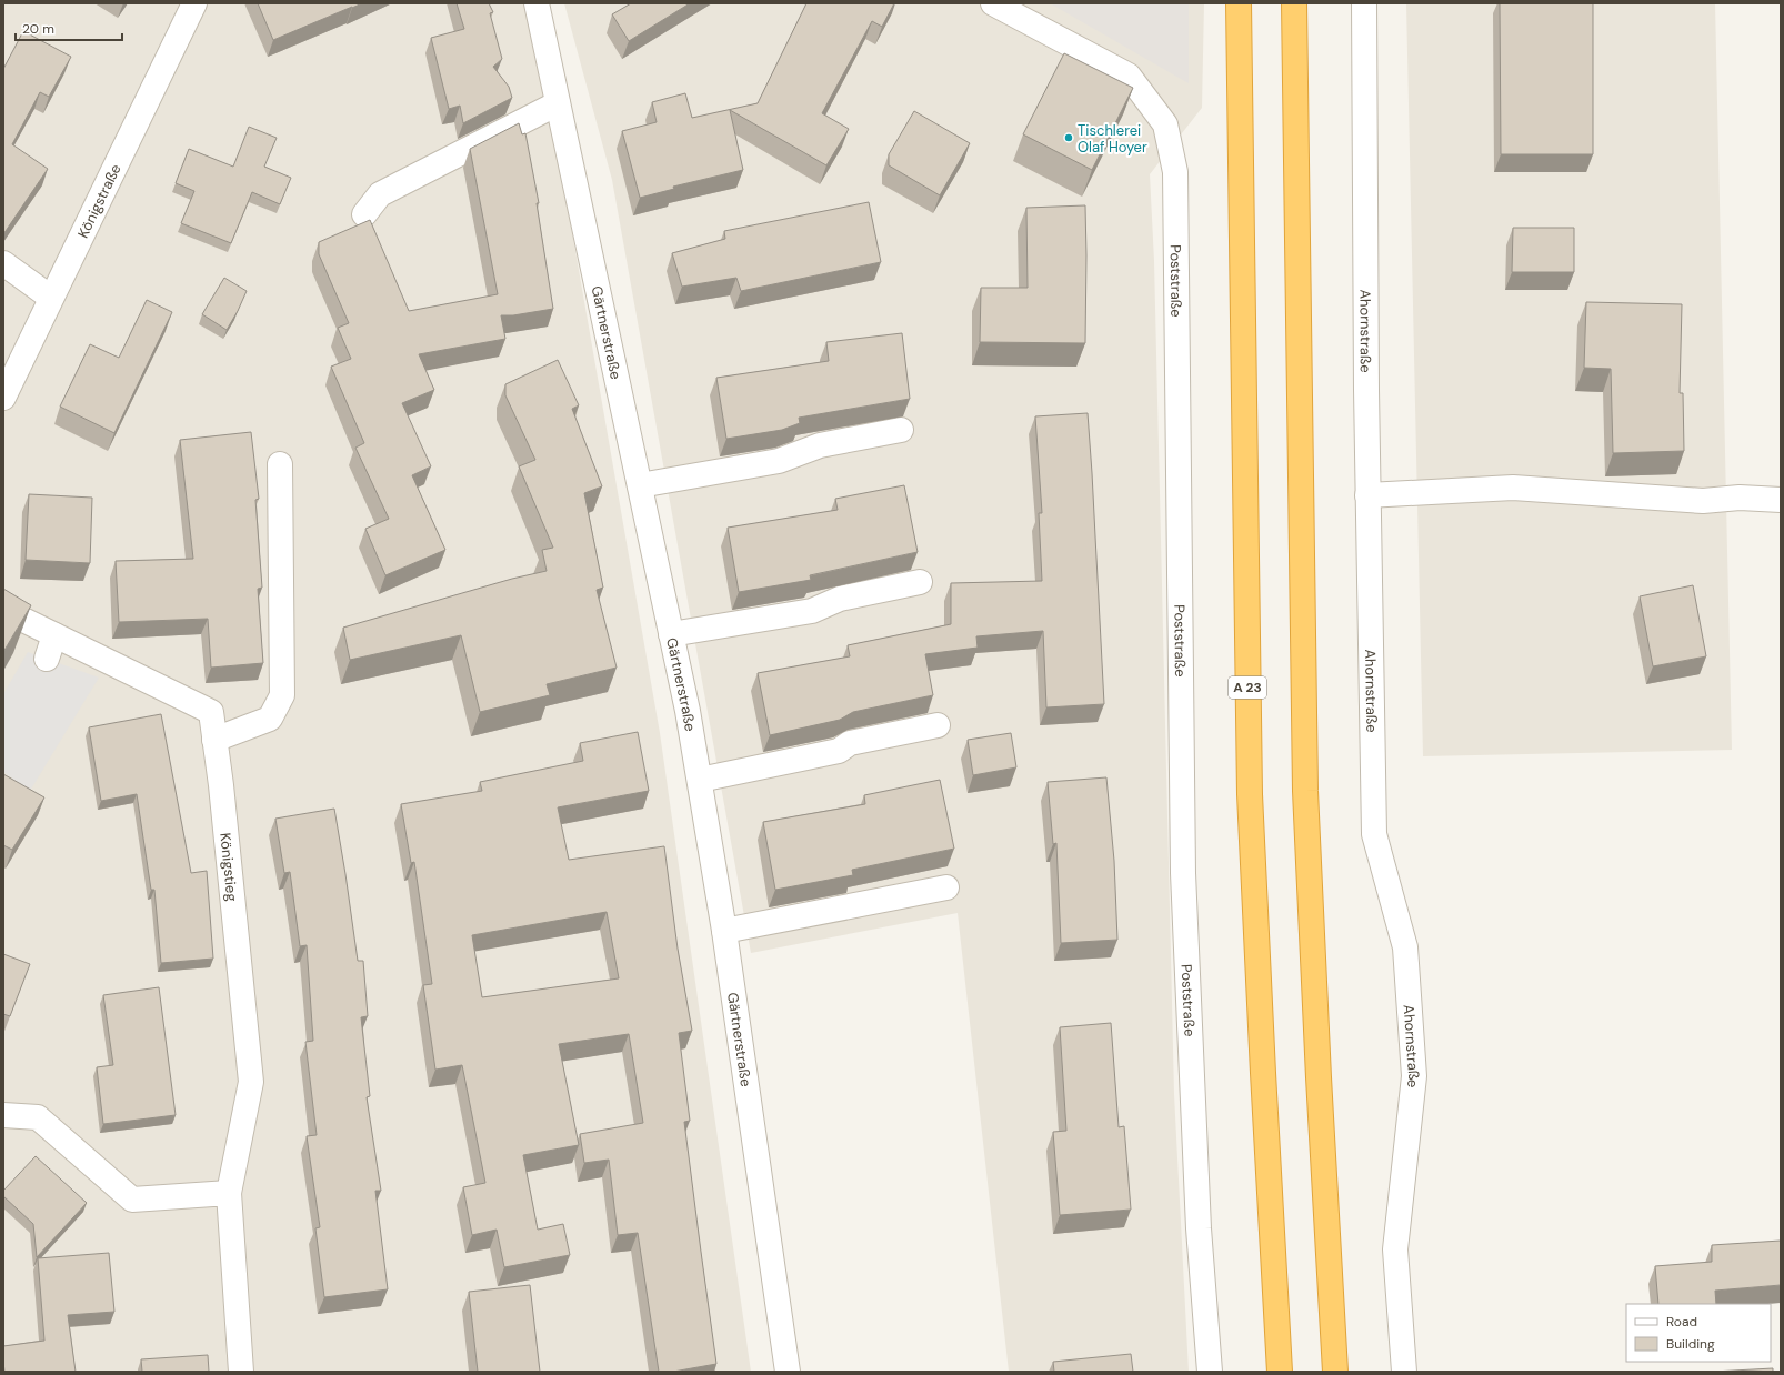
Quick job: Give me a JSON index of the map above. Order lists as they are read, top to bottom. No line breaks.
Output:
{"streets":{"highway":["A 23"],"street":["Königstraße","Poststraße","Ahornstraße","Gärtnerstraße","Königstieg"]},"places":["Tischlerei Olaf Hoyer"],"legend":["Road","Building"],"scale_bar":"20 m"}
